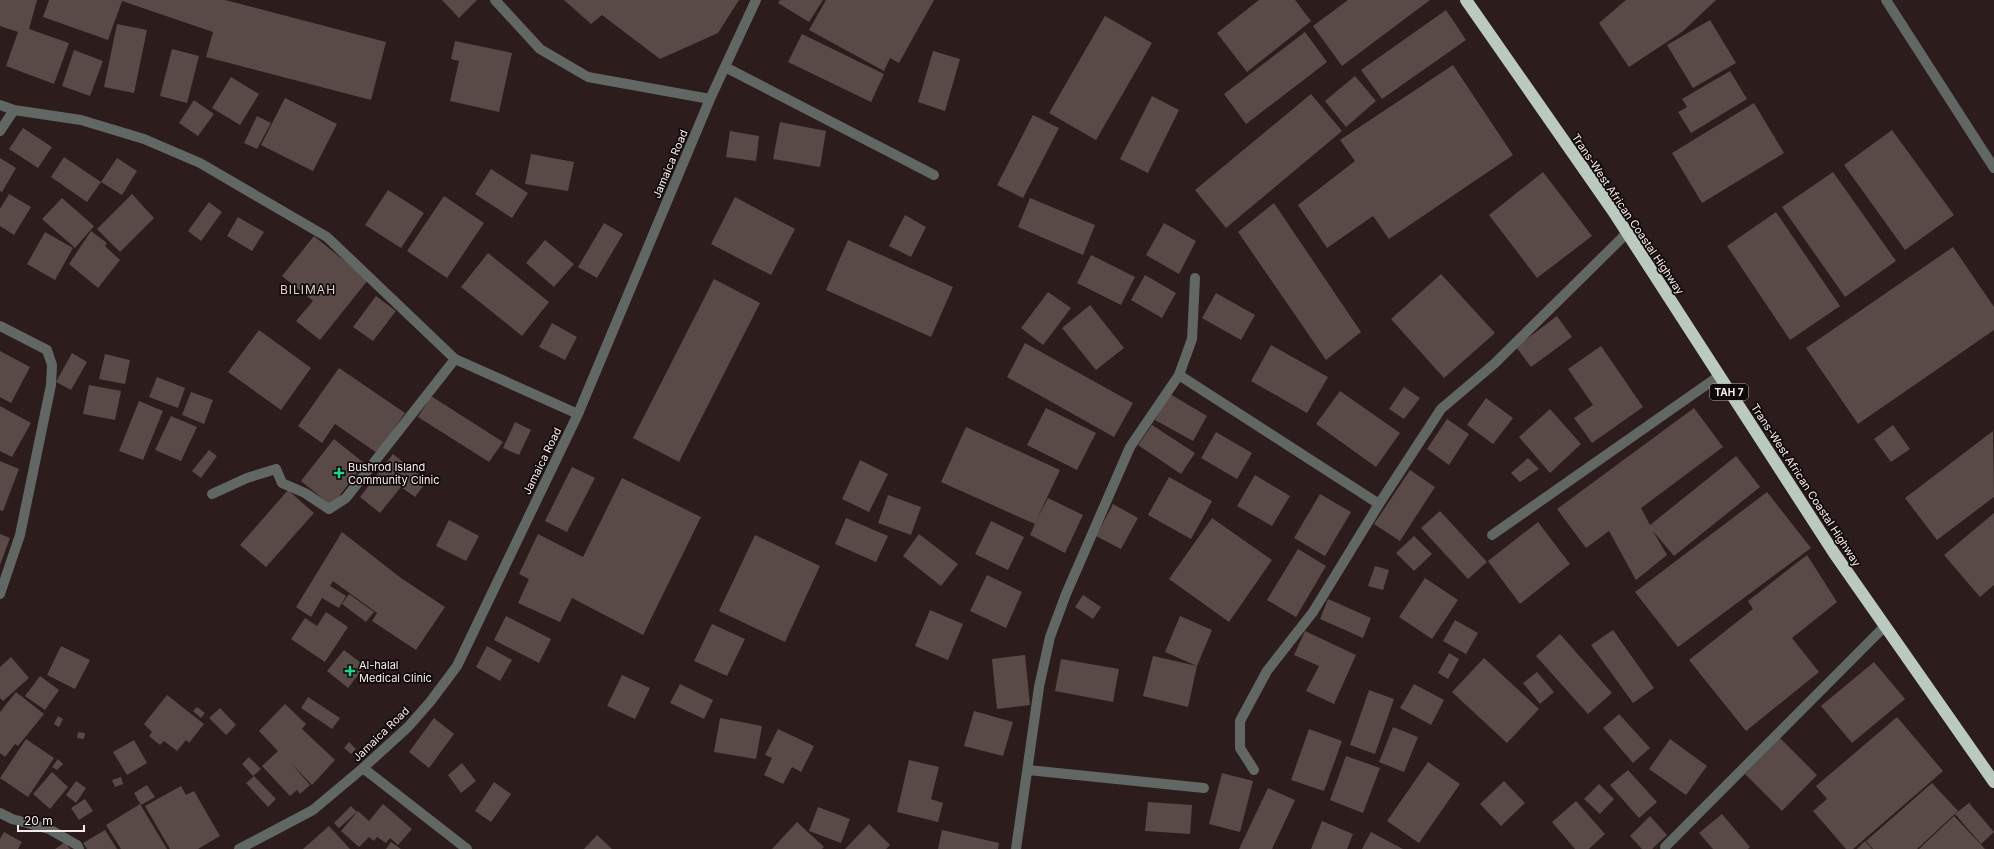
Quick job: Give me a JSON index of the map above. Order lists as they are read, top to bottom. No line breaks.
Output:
{"streets":{"highway":["Trans-West African Coastal Highway","TAH 7"],"street":["Jamaica Road"]},"districts":["BILIMAH"],"places":{"health":["Bushrod Island Community Clinic","Al-halal Medical Clinic"]},"scale_bar":"20 m"}
